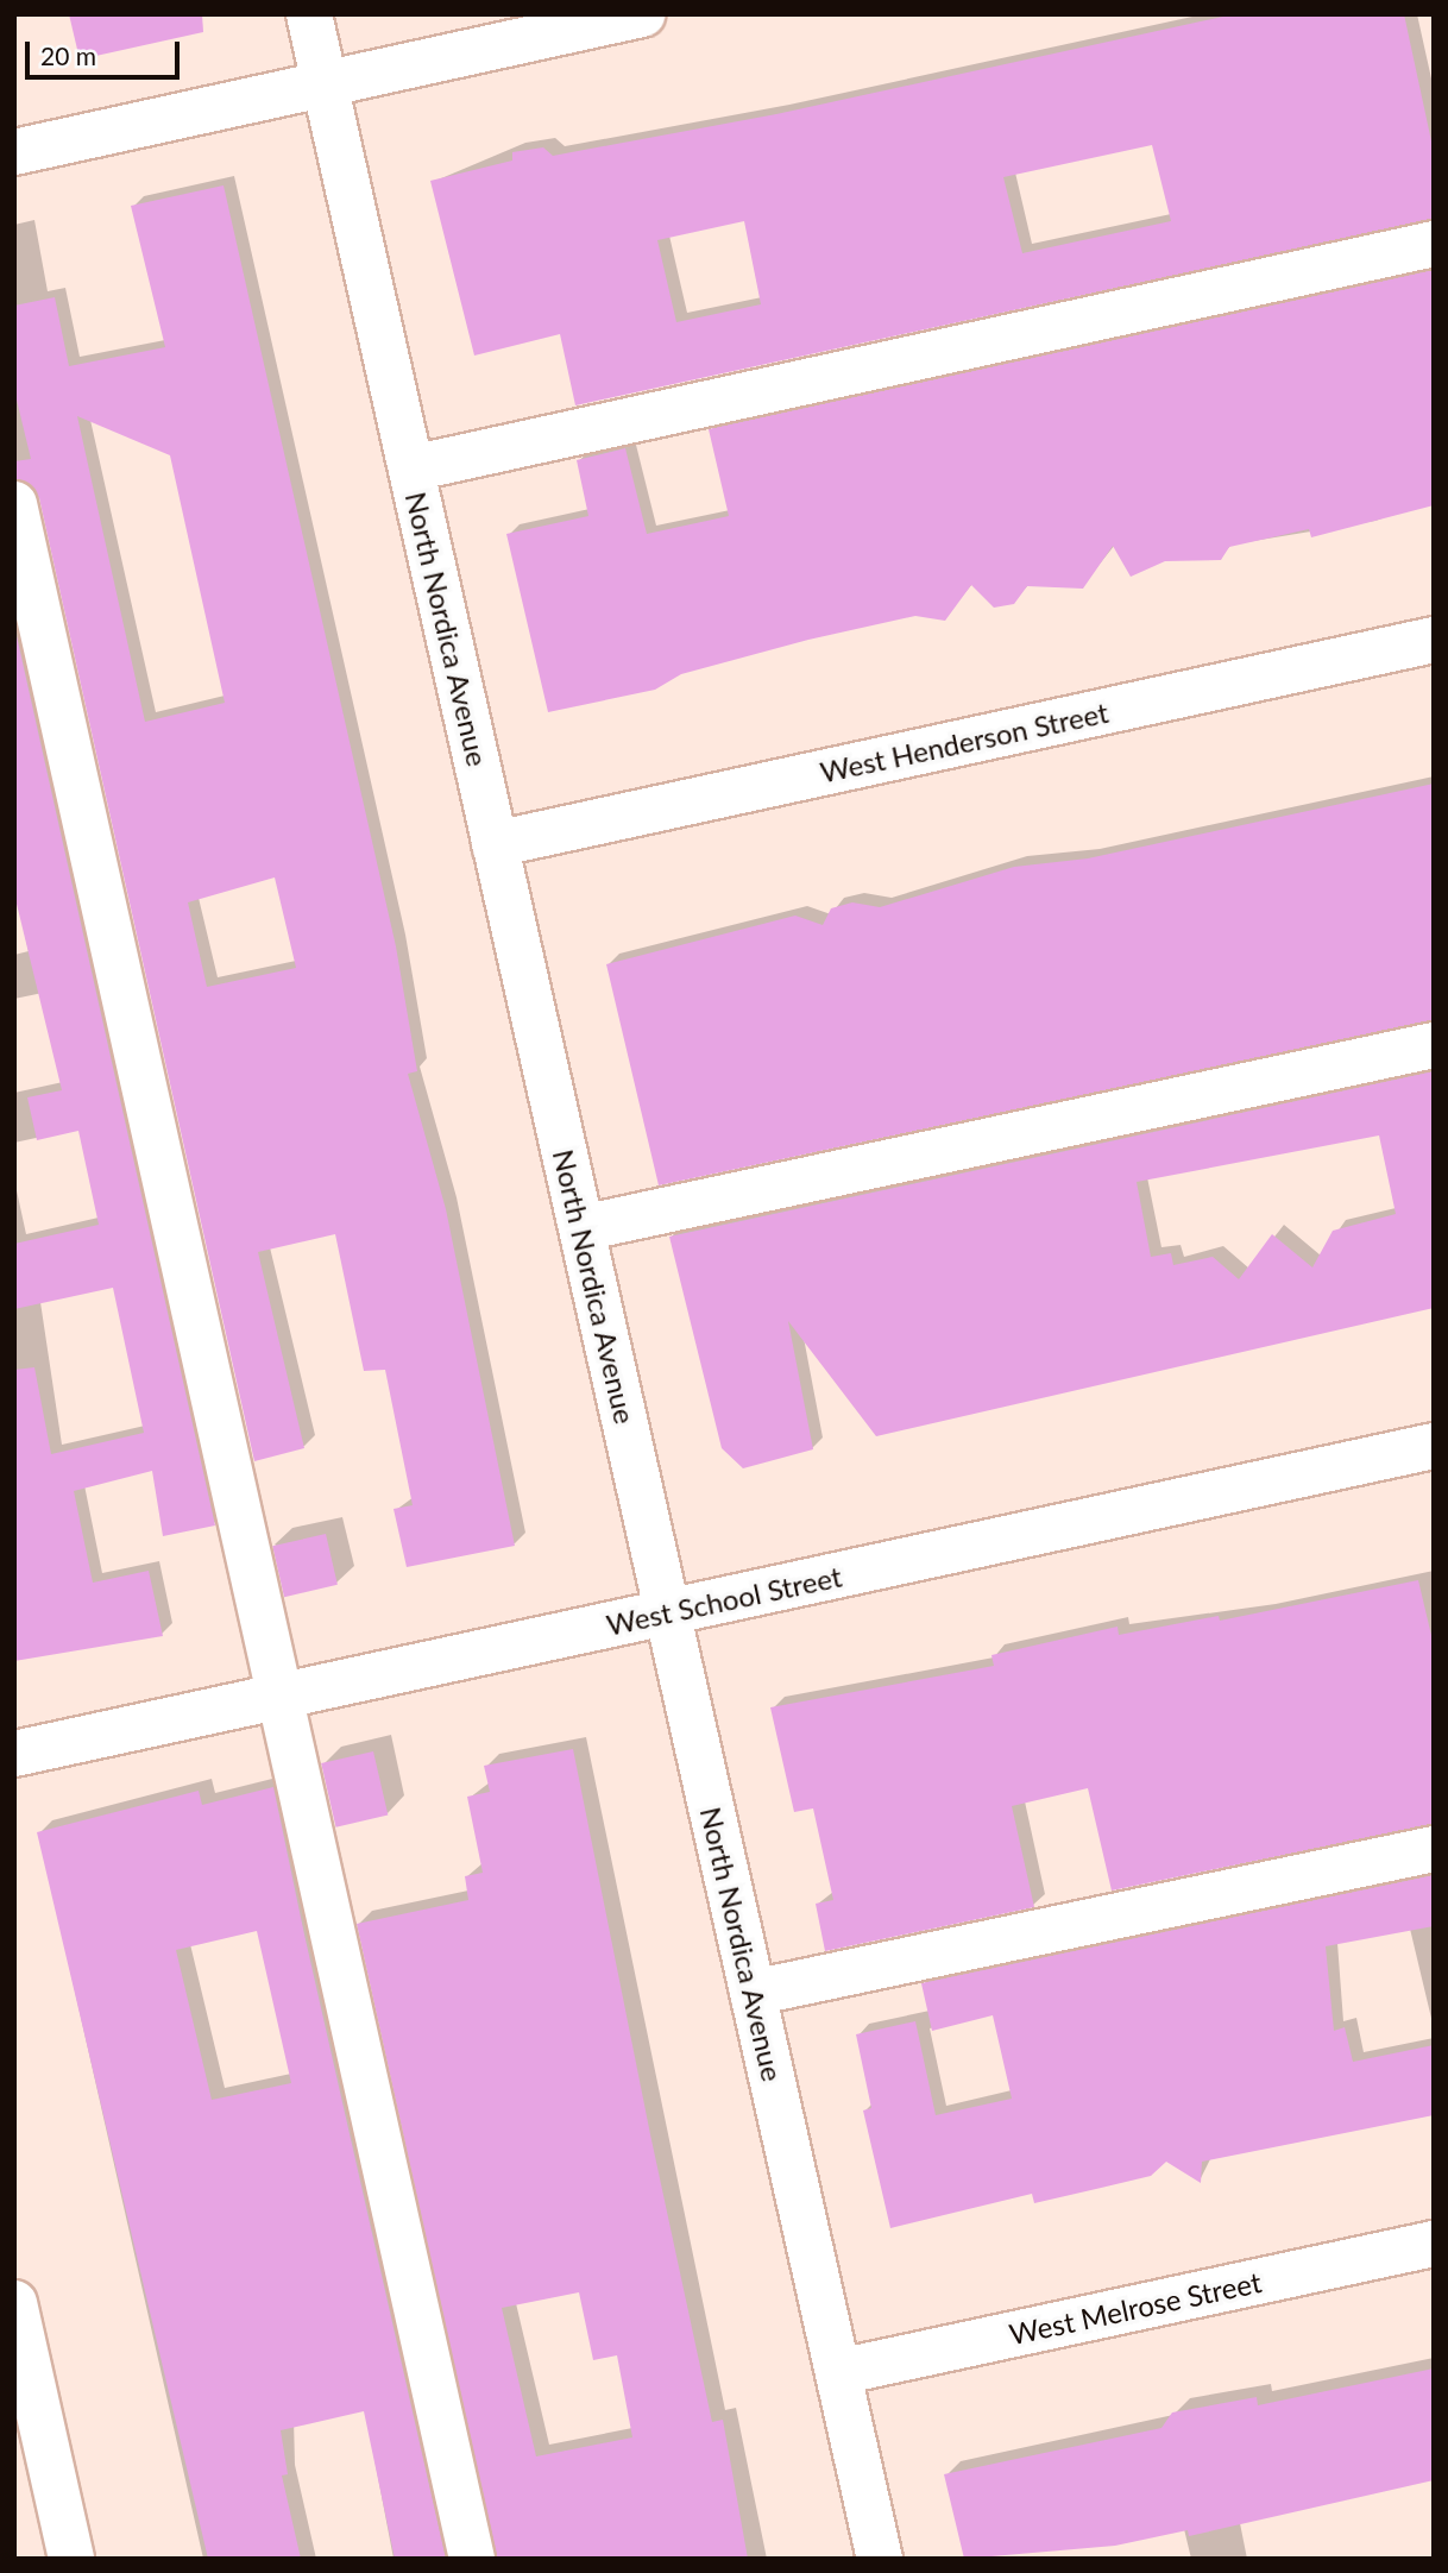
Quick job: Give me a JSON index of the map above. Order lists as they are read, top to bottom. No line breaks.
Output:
{"streets":{"street":["North Nordica Avenue","West Henderson Street","West School Street","West Melrose Street"]},"crossings":[["North Nordica Avenue","West Henderson Street"],["North Nordica Avenue","West School Street"],["North Nordica Avenue","West Melrose Street"]],"scale_bar":"20 m"}
